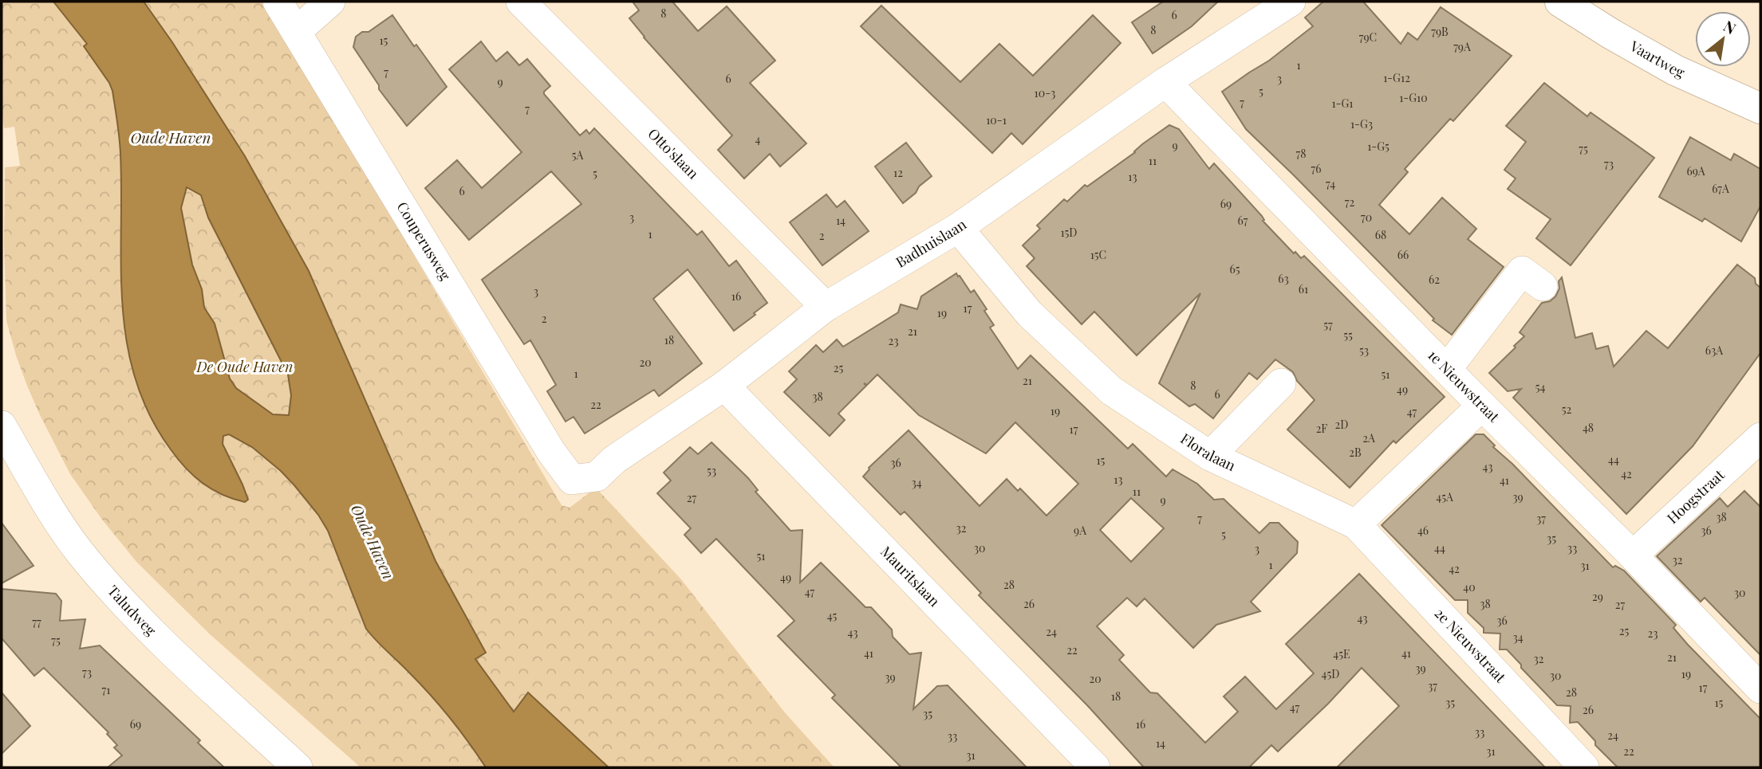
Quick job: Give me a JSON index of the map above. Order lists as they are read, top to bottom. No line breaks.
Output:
{"streets":{"street":["Vaartweg","Otto'slaan","Couperusweg","Badhuislaan","1e Nieuwstraat","Floralaan","Hoogstraat","Mauritslaan","Taludweg","2e Nieuwstraat"]},"crossings":[["Otto'slaan","Badhuislaan"],["Couperusweg","Badhuislaan"],["Badhuislaan","1e Nieuwstraat"],["Badhuislaan","Floralaan"],["Badhuislaan","Mauritslaan"],["1e Nieuwstraat","Hoogstraat"],["Floralaan","2e Nieuwstraat"]],"water":["Oude Haven"],"parks":["De Oude Haven"],"house_numbers":["8","6","8","79B","79C","15","79A","1","7","1-G12","6","3","9","5","10-3","1-G10","7","1-G1","7","10-1","1-G3","4","9","1-G5","75","78","5A","11","73","76","69A","12","5","13","74","67A","6","72","69","3","70","14","67","15D","1","68","2","15C","66","65","63","62","61","3","16","17","19","2","57","21","55","18","23","53","63A","20","25","1","51","21","8","54","49","6","38","22","52","19","47","2D","48","2F","17","2A","2B","44","15","36","43","53","42","13","41","34","11","45A","39","27","9","38","7","37","32","9A","46","36","5","35","30","44","33","3","51","32","1","31","42","49","28","40","47","30","29","26","38","27","45","43","36","77","25","24","43","23","34","75","22","41","41","45E","21","32","39","73","45D","19","30","39","20","37","17","71","28","18","35","15","47","26","35","69","16","33","24","33","14","31","22","31"],"north":"top right"}
